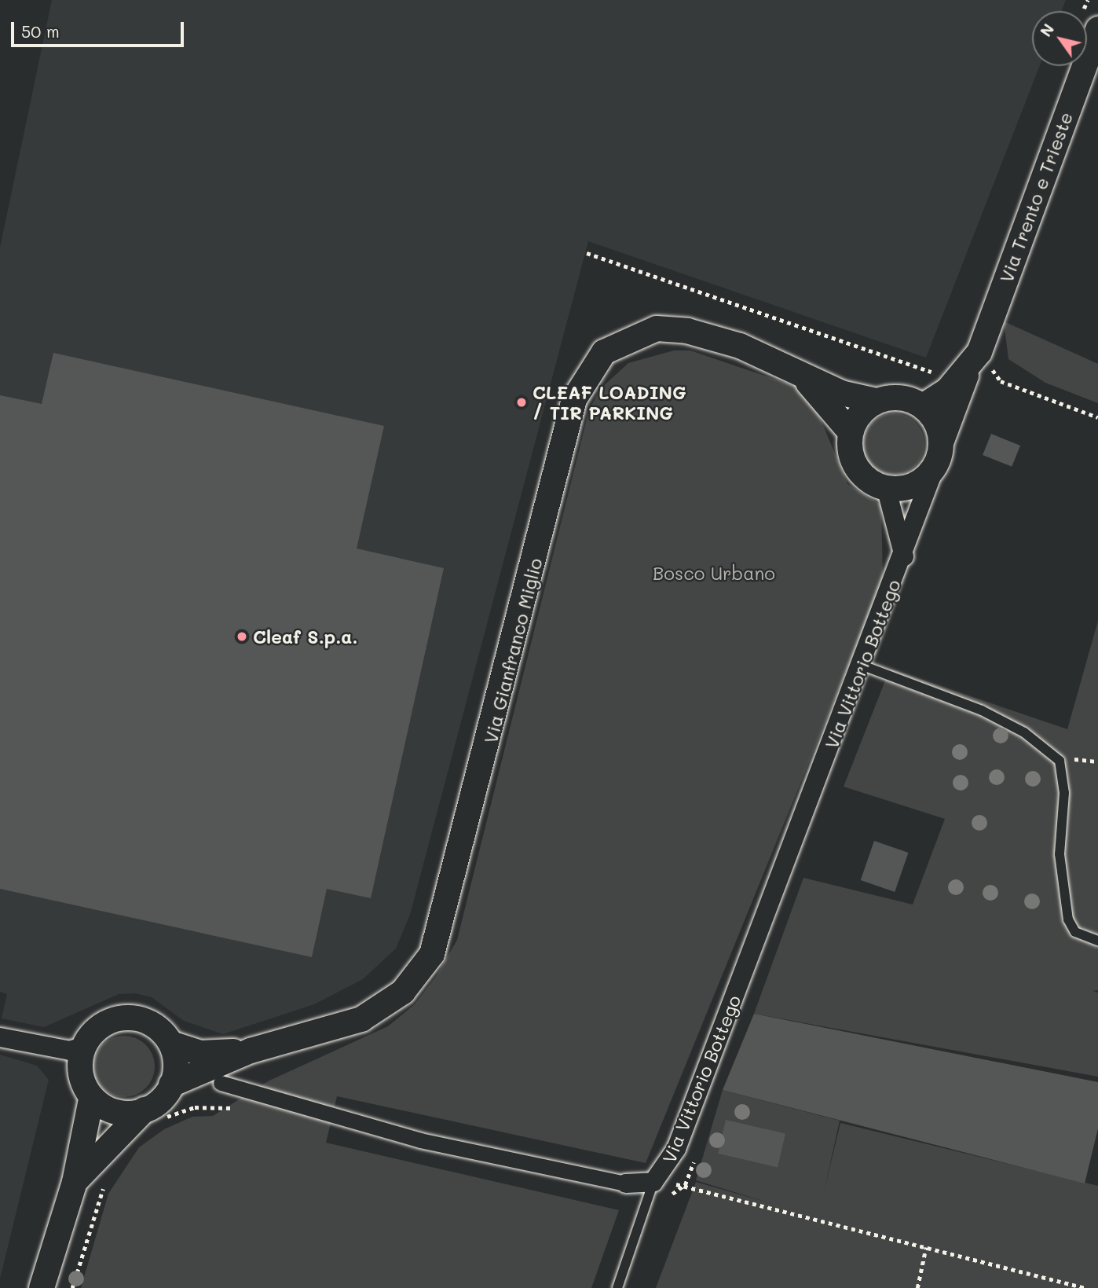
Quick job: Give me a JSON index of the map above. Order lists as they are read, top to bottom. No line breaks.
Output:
{"streets":{"street":["Via Trento e Trieste","Via Gianfranco Miglio","Via Vittorio Bottego"]},"crossings":[["Via Trento e Trieste","Via Gianfranco Miglio"],["Via Trento e Trieste","Via Vittorio Bottego"],["Via Gianfranco Miglio","Via Vittorio Bottego"]],"parks":["Bosco Urbano"],"places":["CLEAF LOADING / TIR PARKING","Cleaf S.p.a."],"scale_bar":"50 m","north":"top left"}
